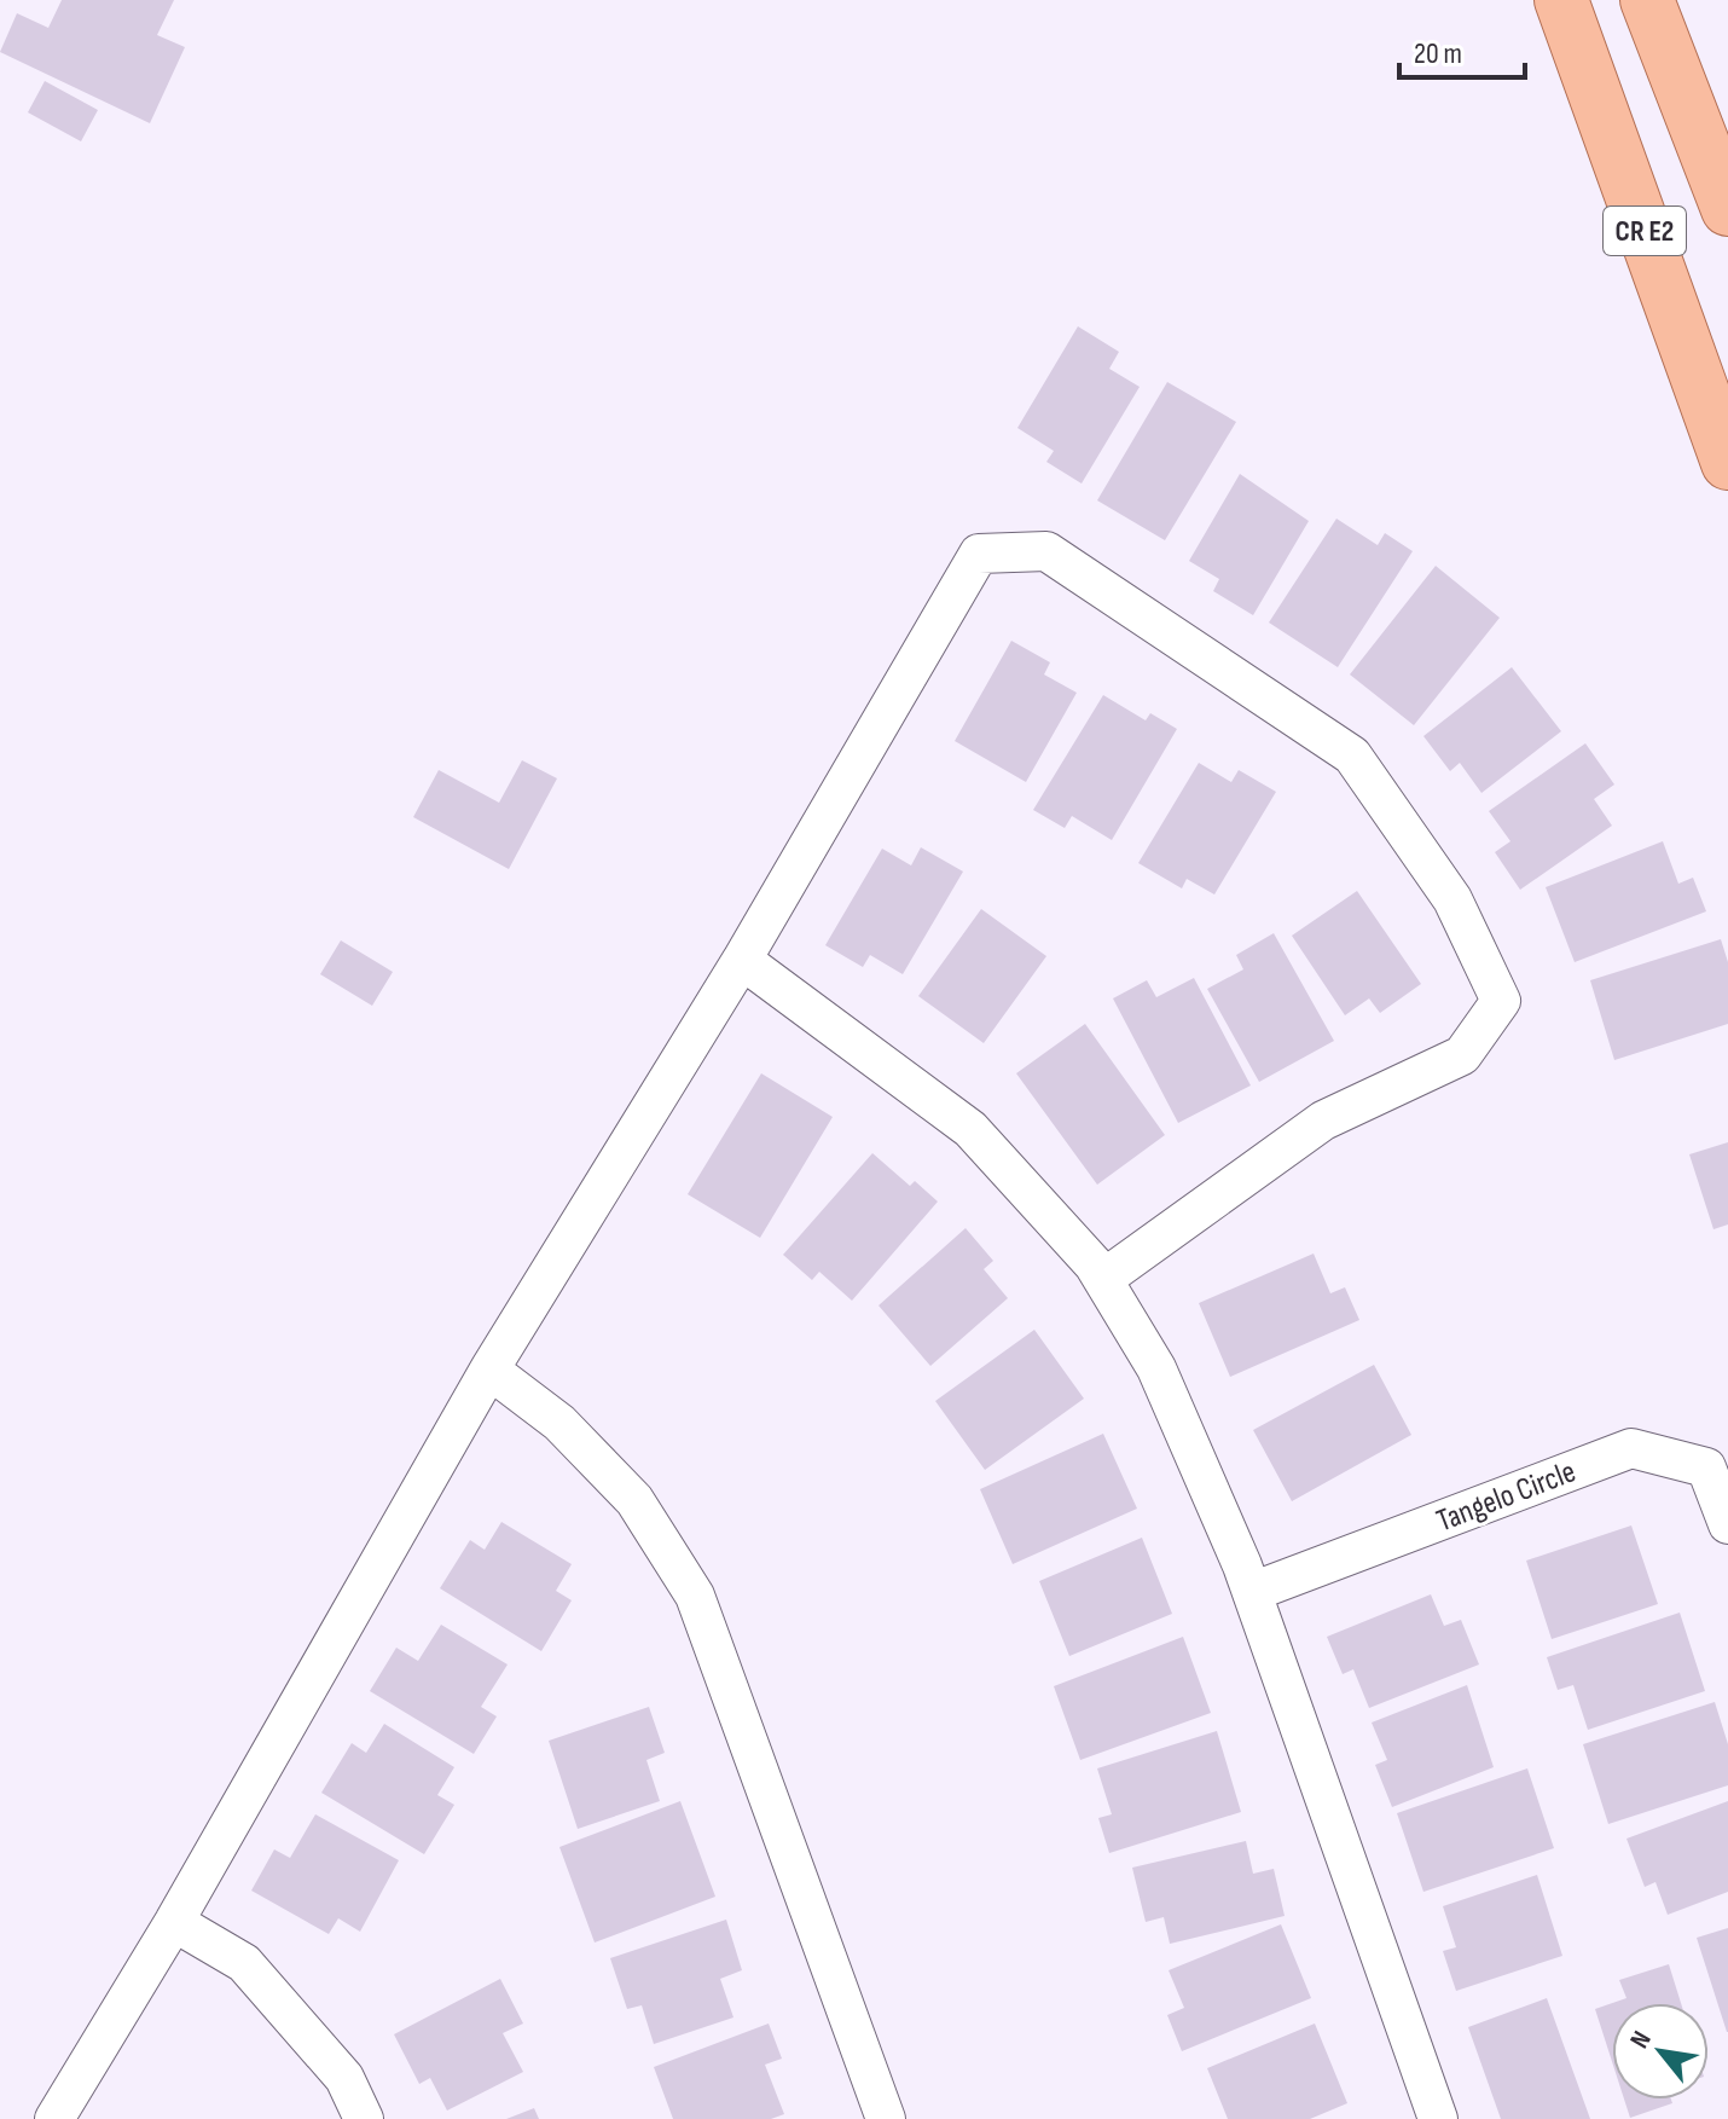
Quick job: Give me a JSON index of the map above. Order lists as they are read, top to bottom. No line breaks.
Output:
{"streets":{"main road":["CR E2"],"street":["Tangelo Circle"]},"scale_bar":"20 m","north":"top left"}
